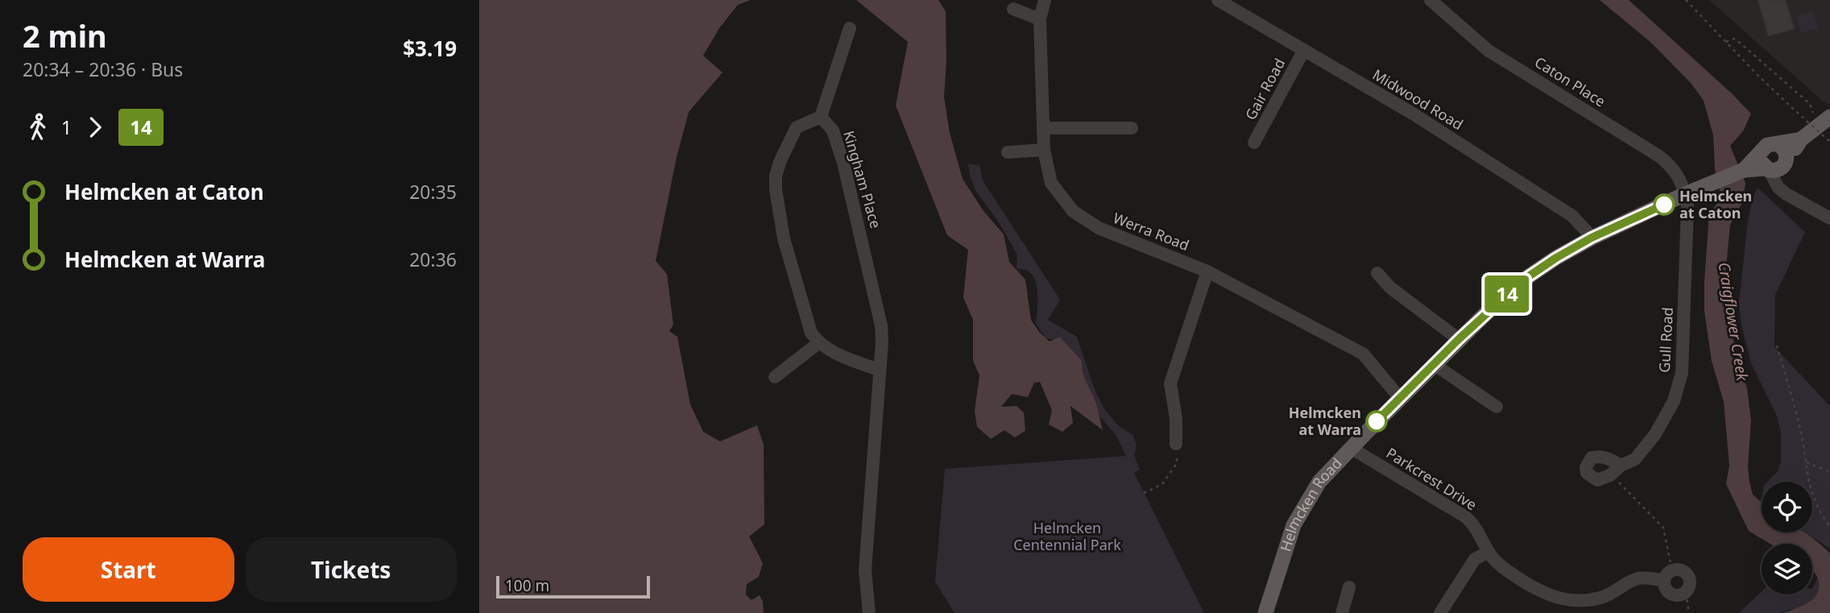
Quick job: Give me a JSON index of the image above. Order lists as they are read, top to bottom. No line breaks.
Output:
{"streets":{"main road":["Helmcken Road"],"street":["Caton Place","Gair Road","Midwood Road","Kingham Place","Werra Road","Gull Road","Parkcrest Drive"]},"crossings":[["Caton Place","Gull Road"],["Caton Place","Helmcken Road"],["Gair Road","Midwood Road"],["Midwood Road","Helmcken Road"],["Werra Road","Helmcken Road"],["Gull Road","Helmcken Road"],["Parkcrest Drive","Helmcken Road"]],"water":["Craigflower Creek"],"parks":["Helmcken Centennial Park"],"places":["Helmcken at Caton","Helmcken at Warra"],"lines":["bus line 14"],"scale_bar":"100 m","page":{"heading":["2 min","20:34 – 20:36 · Bus","$3.19"],"on_map":"14","legs":["1","14"],"list":[{"name":"Helmcken at Caton","value":"20:35"},{"name":"Helmcken at Warra","value":"20:36"}],"buttons":["Start","Tickets"],"scale":"100 m"}}
